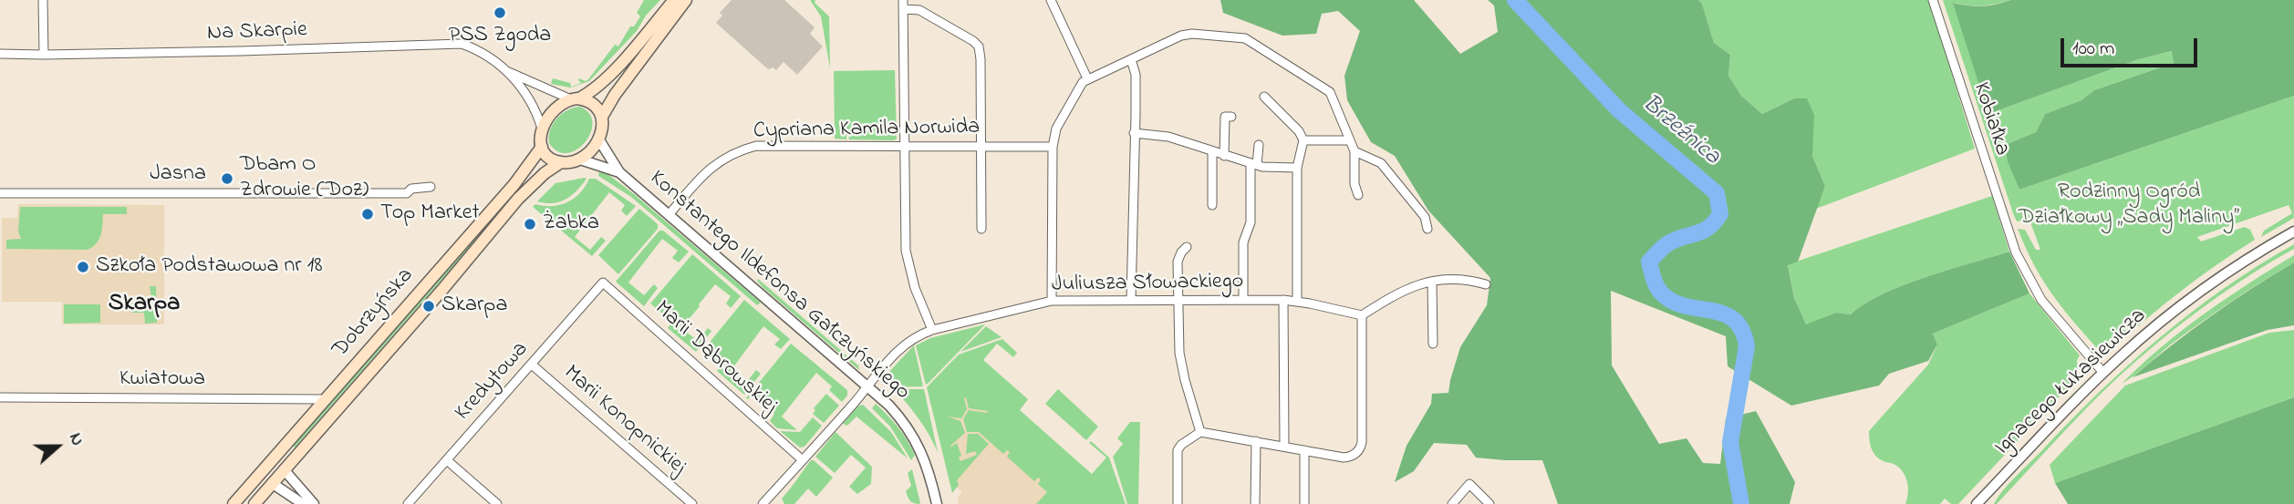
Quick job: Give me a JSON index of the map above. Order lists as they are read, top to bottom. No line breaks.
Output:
{"streets":{"main road":["Dobrzyńska"],"street":["Na Skarpie","Kobiałka","Cypriana Kamila Norwida","Jasna","Juliusza Słowackiego","Konstantego Ildefonsa Gałczyńskiego","Marii Dąbrowskiej","Kwiatowa","Kredytowa","Ignacego Łukasiewicza","Marii Konopnickiej"]},"crossings":[["Kobiałka","Ignacego Łukasiewicza"],["Cypriana Kamila Norwida","Konstantego Ildefonsa Gałczyńskiego"],["Juliusza Słowackiego","Konstantego Ildefonsa Gałczyńskiego"],["Juliusza Słowackiego","Marii Dąbrowskiej"],["Konstantego Ildefonsa Gałczyńskiego","Dobrzyńska"],["Dobrzyńska","Kwiatowa"],["Marii Dąbrowskiej","Kredytowa"],["Kredytowa","Marii Konopnickiej"]],"districts":["Skarpa"],"water":["Brzeźnica"],"parks":["Rodzinny Ogród Działkowy „Sady Maliny”"],"places":["PSS Zgoda","Dbam O Zdrowie (Doz)","Top Market","Żabka","Szkoła Podstawowa nr 18","Skarpa"],"scale_bar":"100 m","north":"right"}
